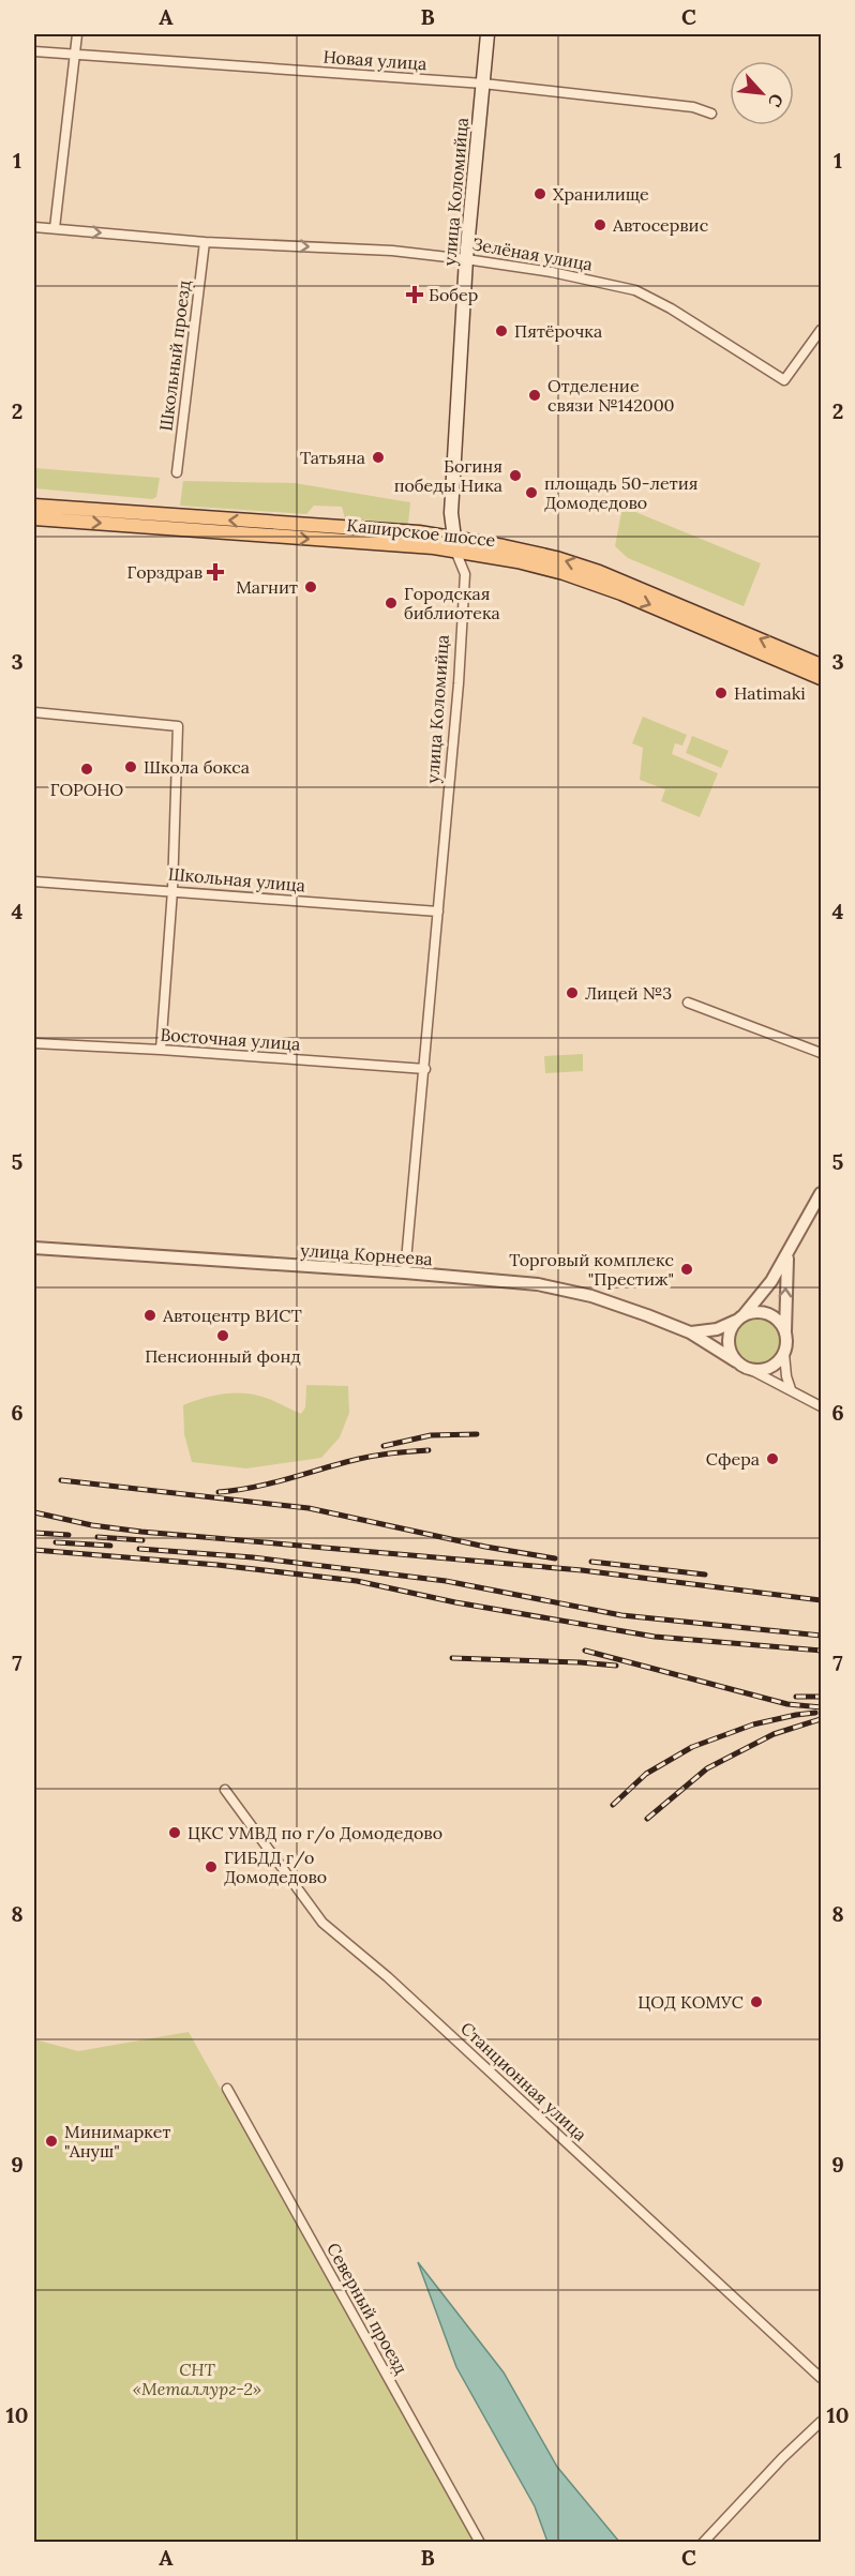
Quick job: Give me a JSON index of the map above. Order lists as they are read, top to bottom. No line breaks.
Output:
{"streets":{"main road":["улица Коломийца","Каширское шоссе"],"street":["Новая улица","Зелёная улица","Школьный проезд","Школьная улица","Восточная улица","улица Корнеева","Станционная улица","Северный проезд"]},"crossings":[["Новая улица","улица Коломийца"],["улица Коломийца","Зелёная улица"],["улица Коломийца","Каширское шоссе"],["улица Коломийца","Школьная улица"],["улица Коломийца","Восточная улица"],["улица Коломийца","улица Корнеева"],["Зелёная улица","Школьный проезд"]],"one_way":["Зелёная улица"],"parks":["СНТ «Металлург-2»"],"places":{"other":["Хранилище","Автосервис","Пятёрочка","Отделение связи №142000","Татьяна","Богиня победы Ника","площадь 50-летия Домодедово","Магнит","Городская библиотека","Hatimaki","Школа бокса","ГОРОНО","Лицей №3","Торговый комплекс \"Престиж\"","Автоцентр ВИСТ","Пенсионный фонд","Сфера","ЦКС УМВД по г/о Домодедово","ГИБДД г/о Домодедово","ЦОД КОМУС","Минимаркет \"Ануш\""],"health":["Бобер","Горздрав"]},"north":"bottom right","grid":{"columns":["A","B","C"],"rows":["1","2","3","4","5","6","7","8","9","10"]}}
